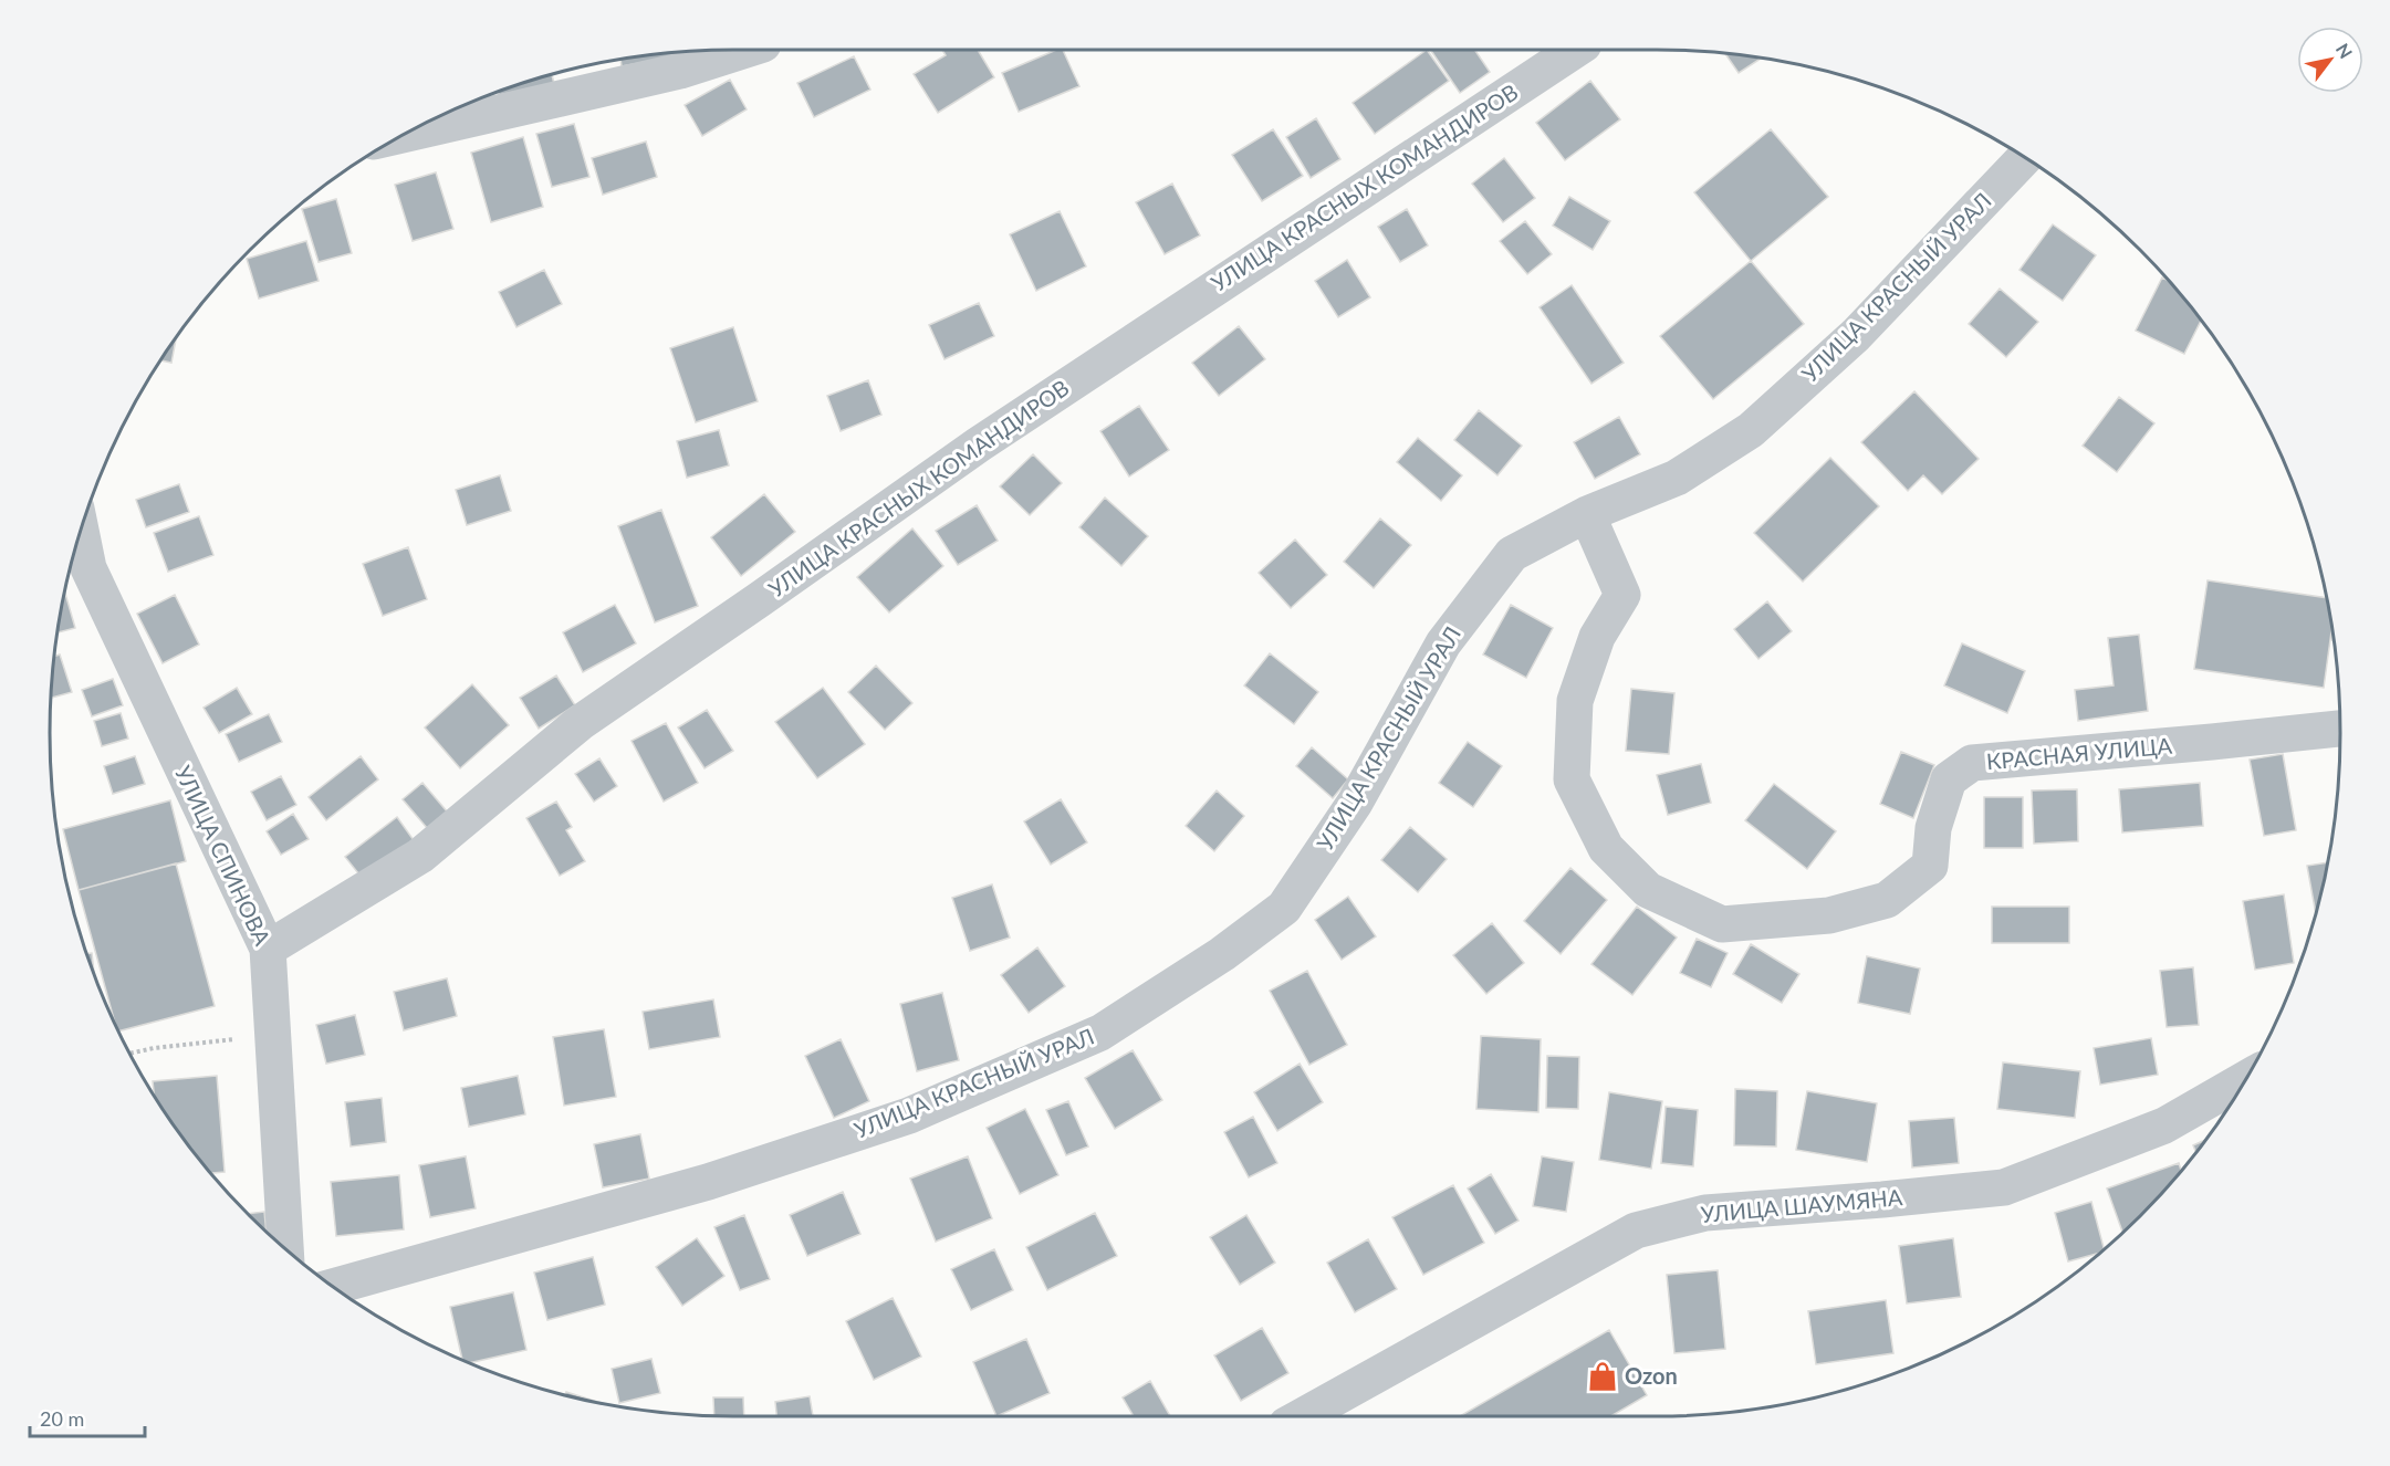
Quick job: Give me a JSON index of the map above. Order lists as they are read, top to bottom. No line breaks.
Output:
{"streets":{"street":["УЛИЦА КРАСНЫХ КОМАНДИРОВ","УЛИЦА КРАСНЫЙ УРАЛ","КРАСНАЯ УЛИЦА","УЛИЦА СПИНОВА","УЛИЦА ШАУМЯНА"]},"crossings":[["УЛИЦА КРАСНЫХ КОМАНДИРОВ","УЛИЦА СПИНОВА"],["УЛИЦА КРАСНЫЙ УРАЛ","КРАСНАЯ УЛИЦА"]],"places":{"shop":["Ozon"]},"scale_bar":"20 m","north":"top right"}
